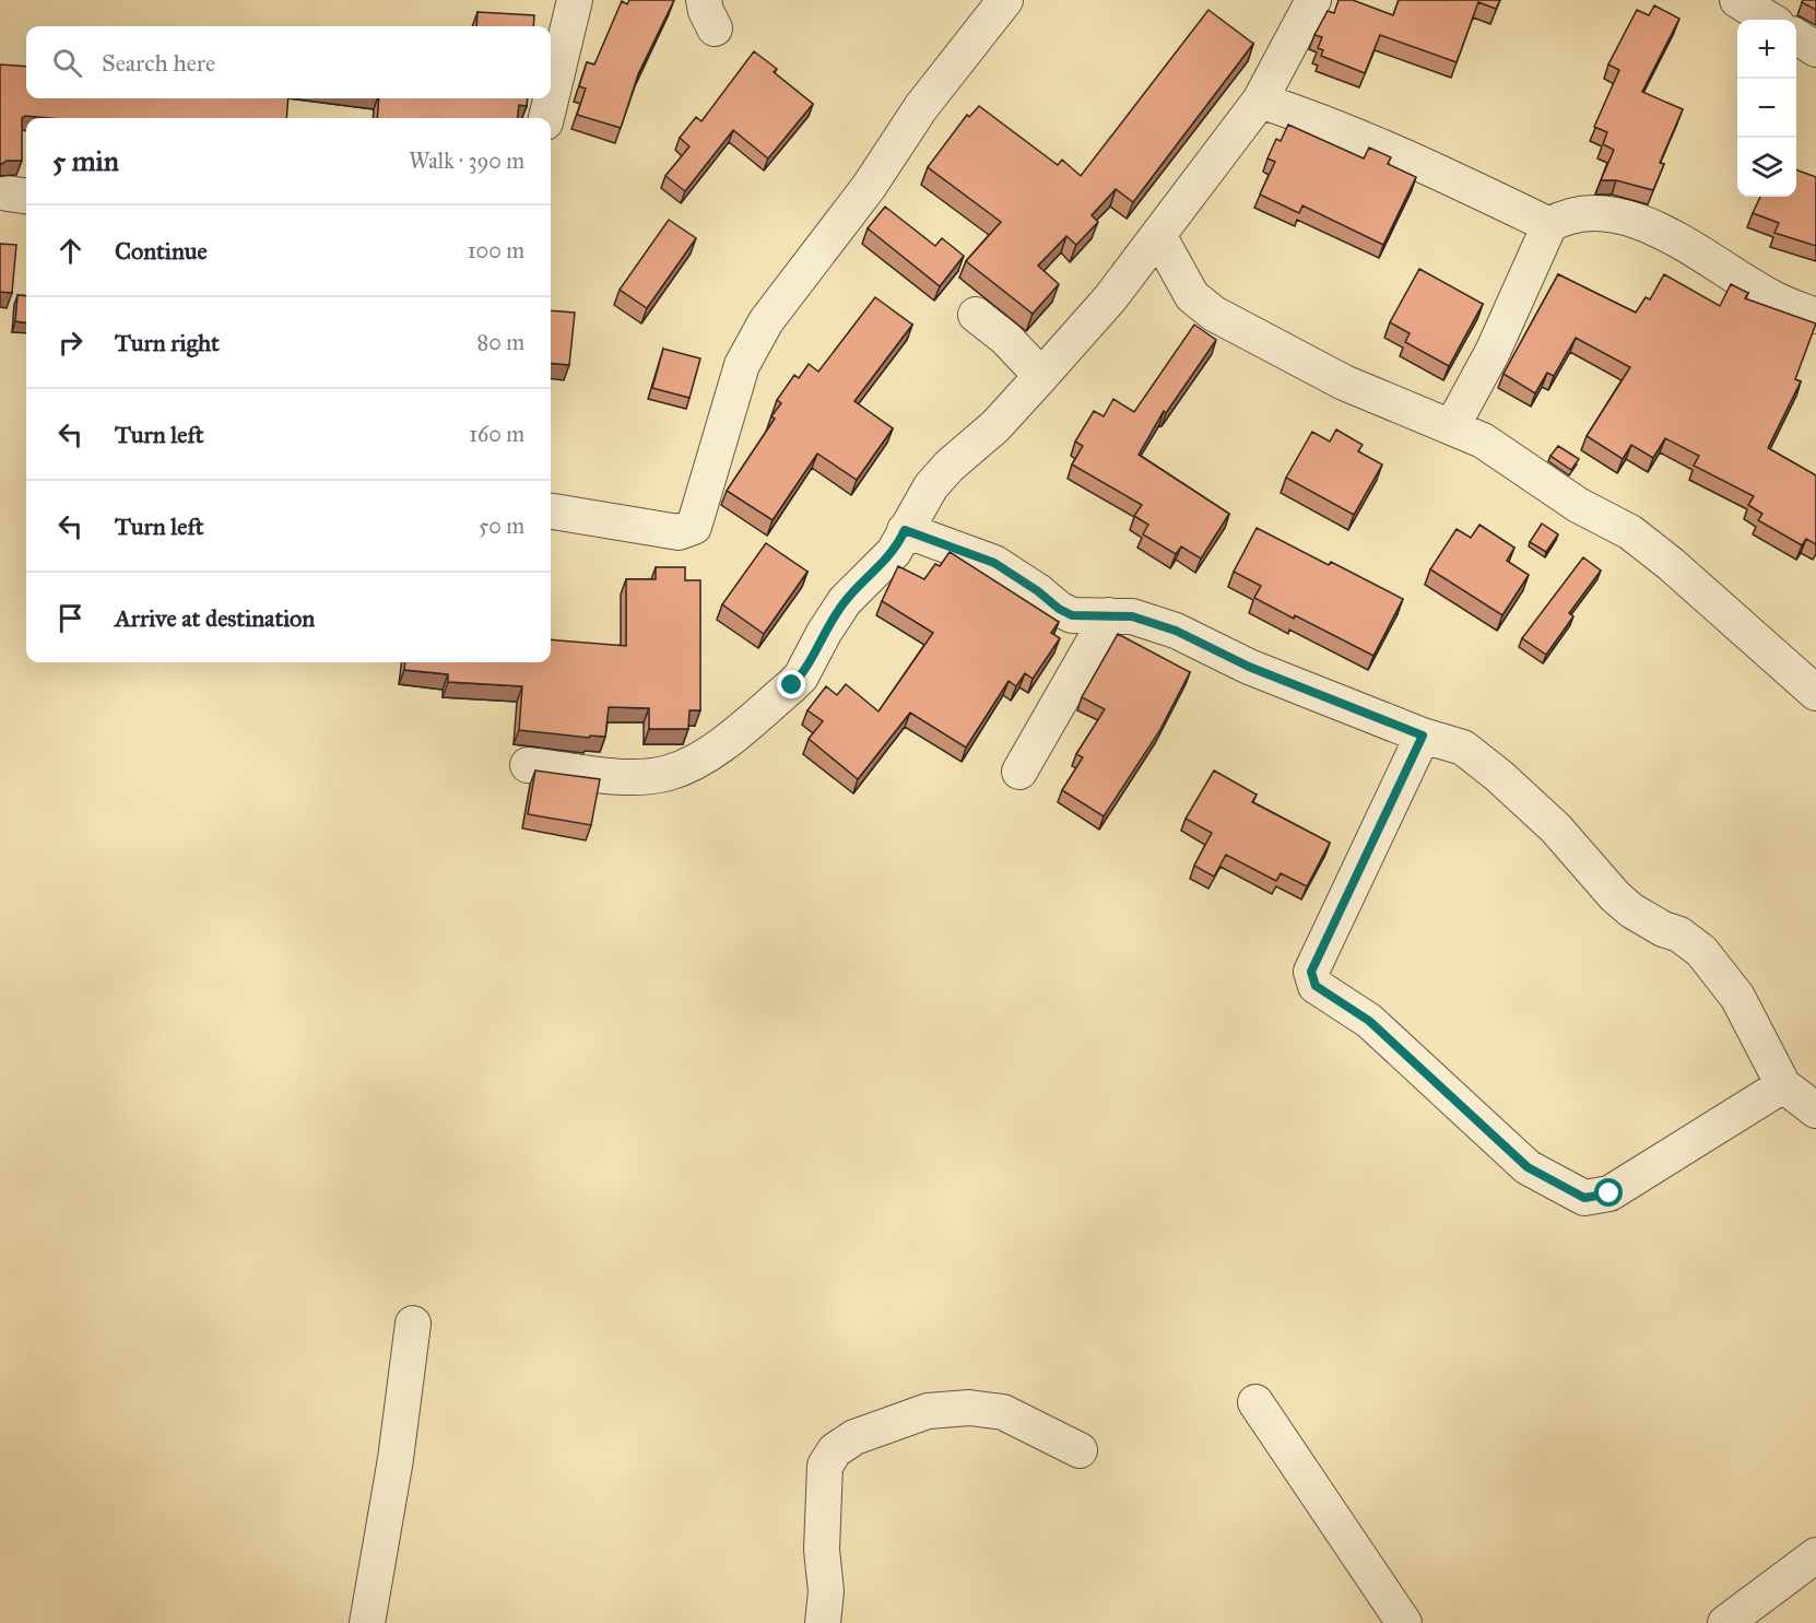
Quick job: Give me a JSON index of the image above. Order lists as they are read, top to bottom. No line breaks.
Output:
{"page":{"map_buttons":["+","−"],"search":"Search here","heading":["5 min","Walk · 390 m"],"list":[["Continue","100 m"],["Turn right","80 m"],["Turn left","160 m"],["Turn left","50 m"],"Arrive at destination"]}}
